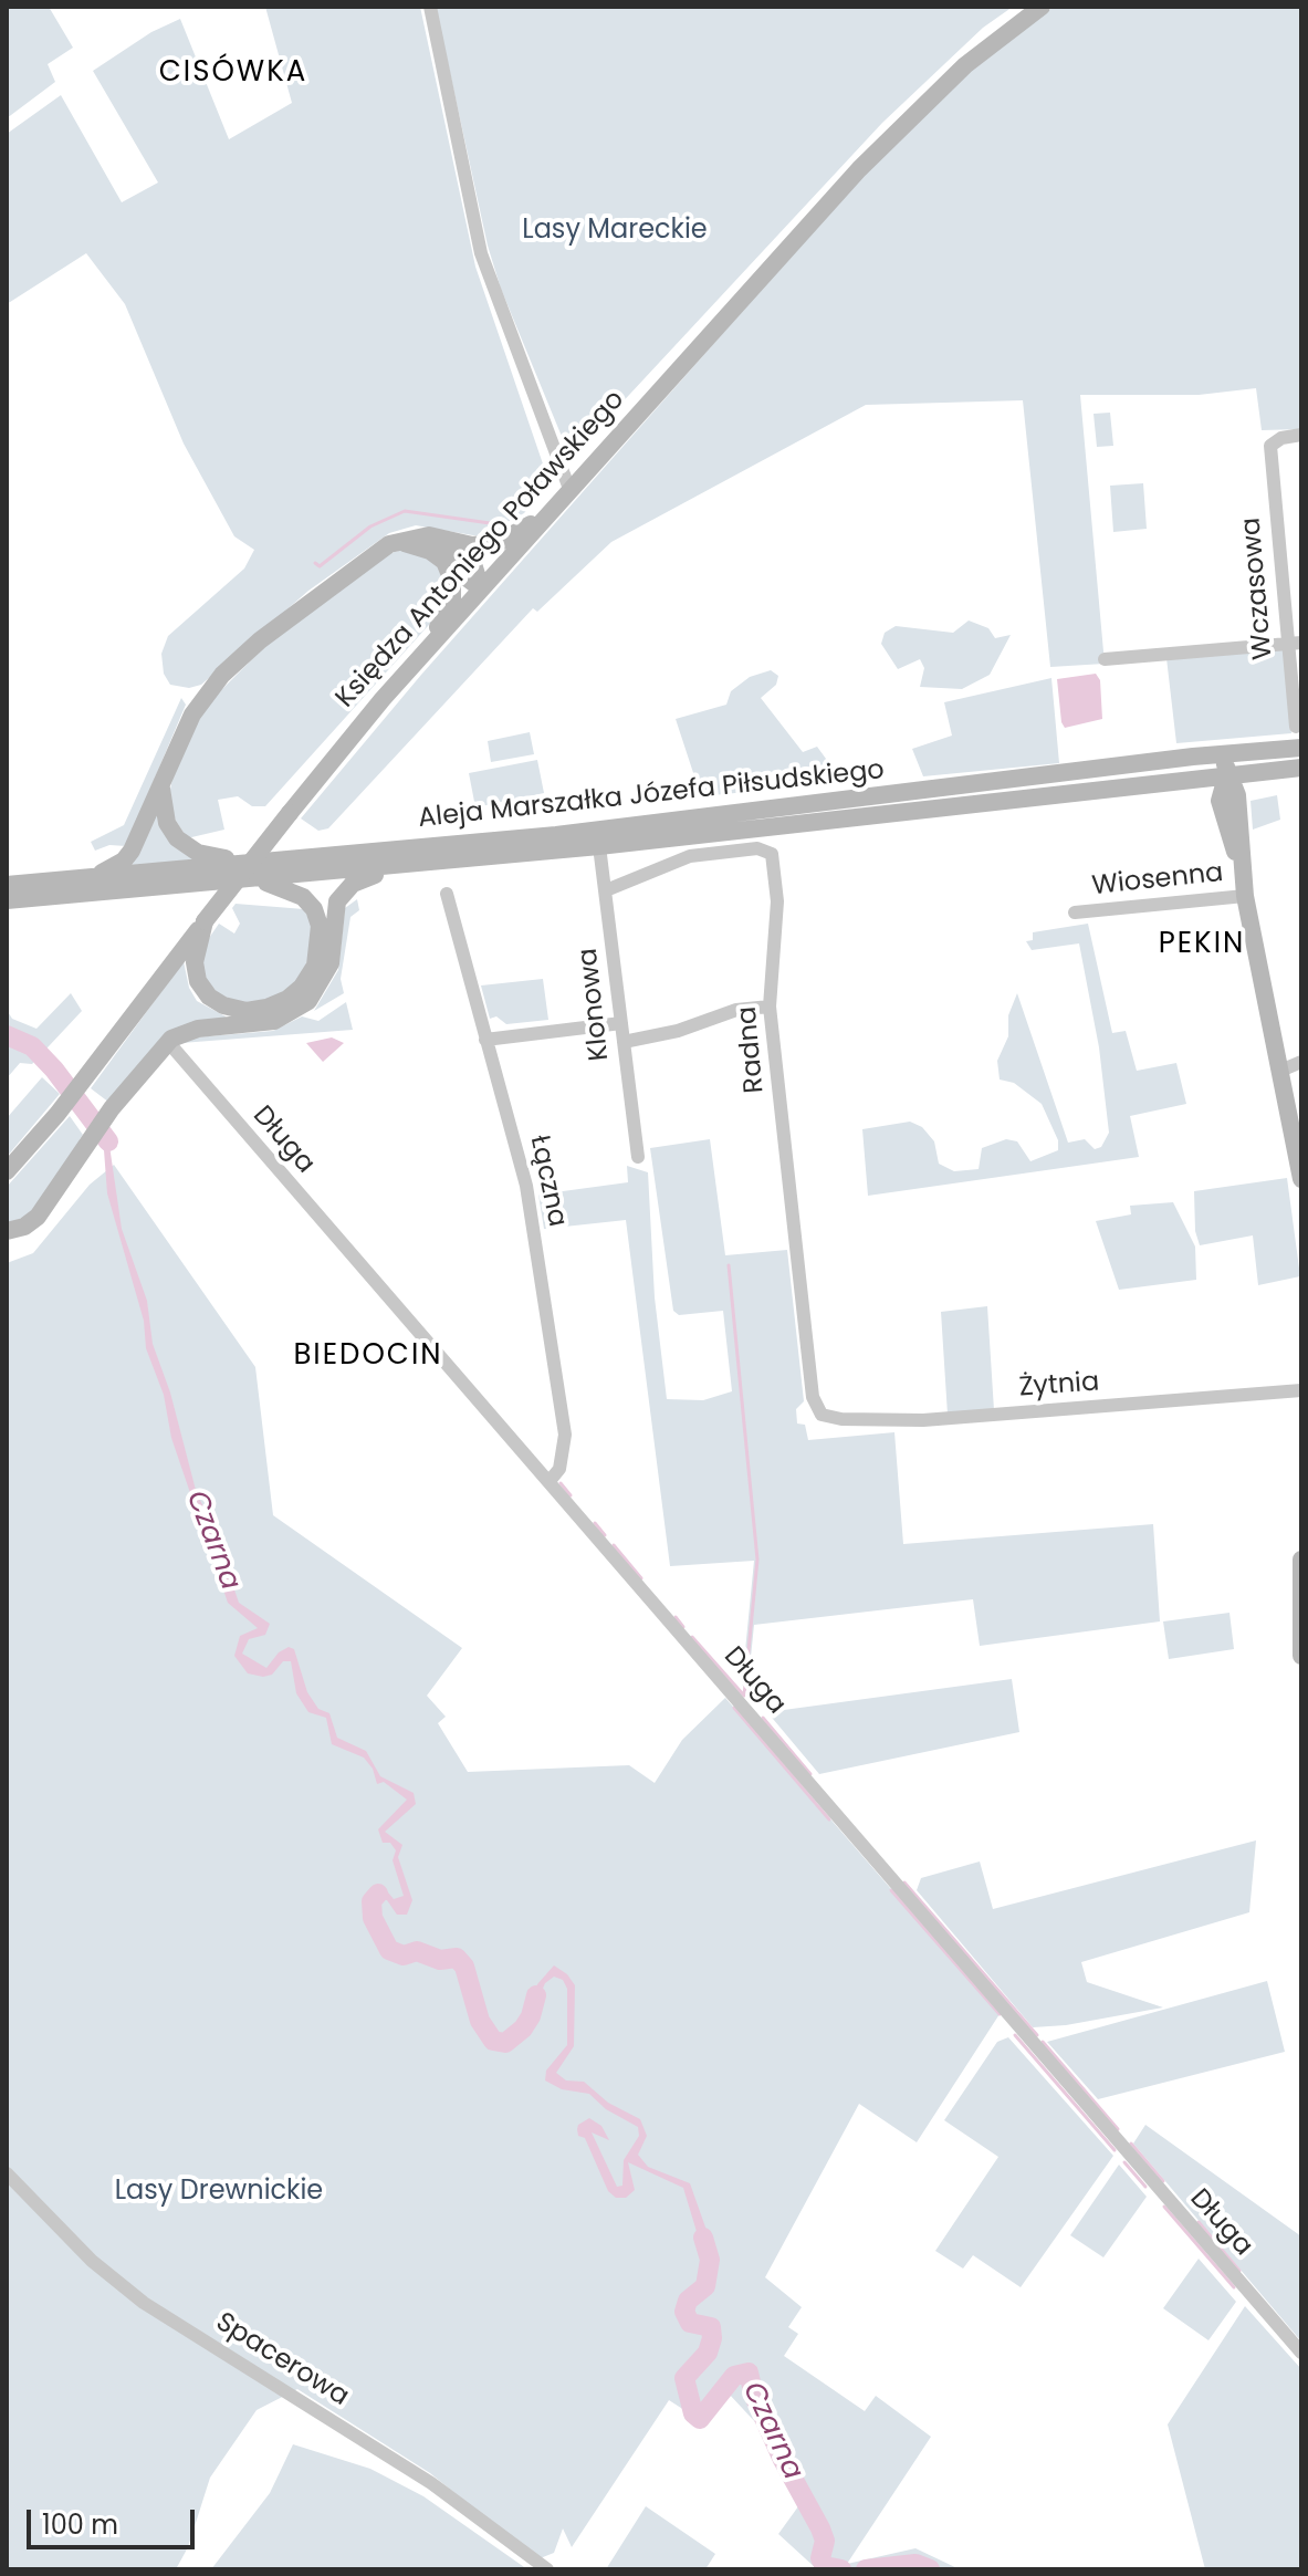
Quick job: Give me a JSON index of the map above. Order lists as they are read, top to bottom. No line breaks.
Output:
{"streets":{"main road":["Księdza Antoniego Poławskiego","Aleja Marszałka Józefa Piłsudskiego"],"street":["Wczasowa","Wiosenna","Klonowa","Radna","Długa","Łączna","Żytnia","Spacerowa"]},"crossings":[["Aleja Marszałka Józefa Piłsudskiego","Klonowa"],["Klonowa","Radna"],["Radna","Żytnia"],["Długa","Łączna"]],"districts":["CISÓWKA","PEKIN","BIEDOCIN"],"water":["Czarna"],"parks":["Lasy Mareckie","Lasy Drewnickie"],"scale_bar":"100 m"}
